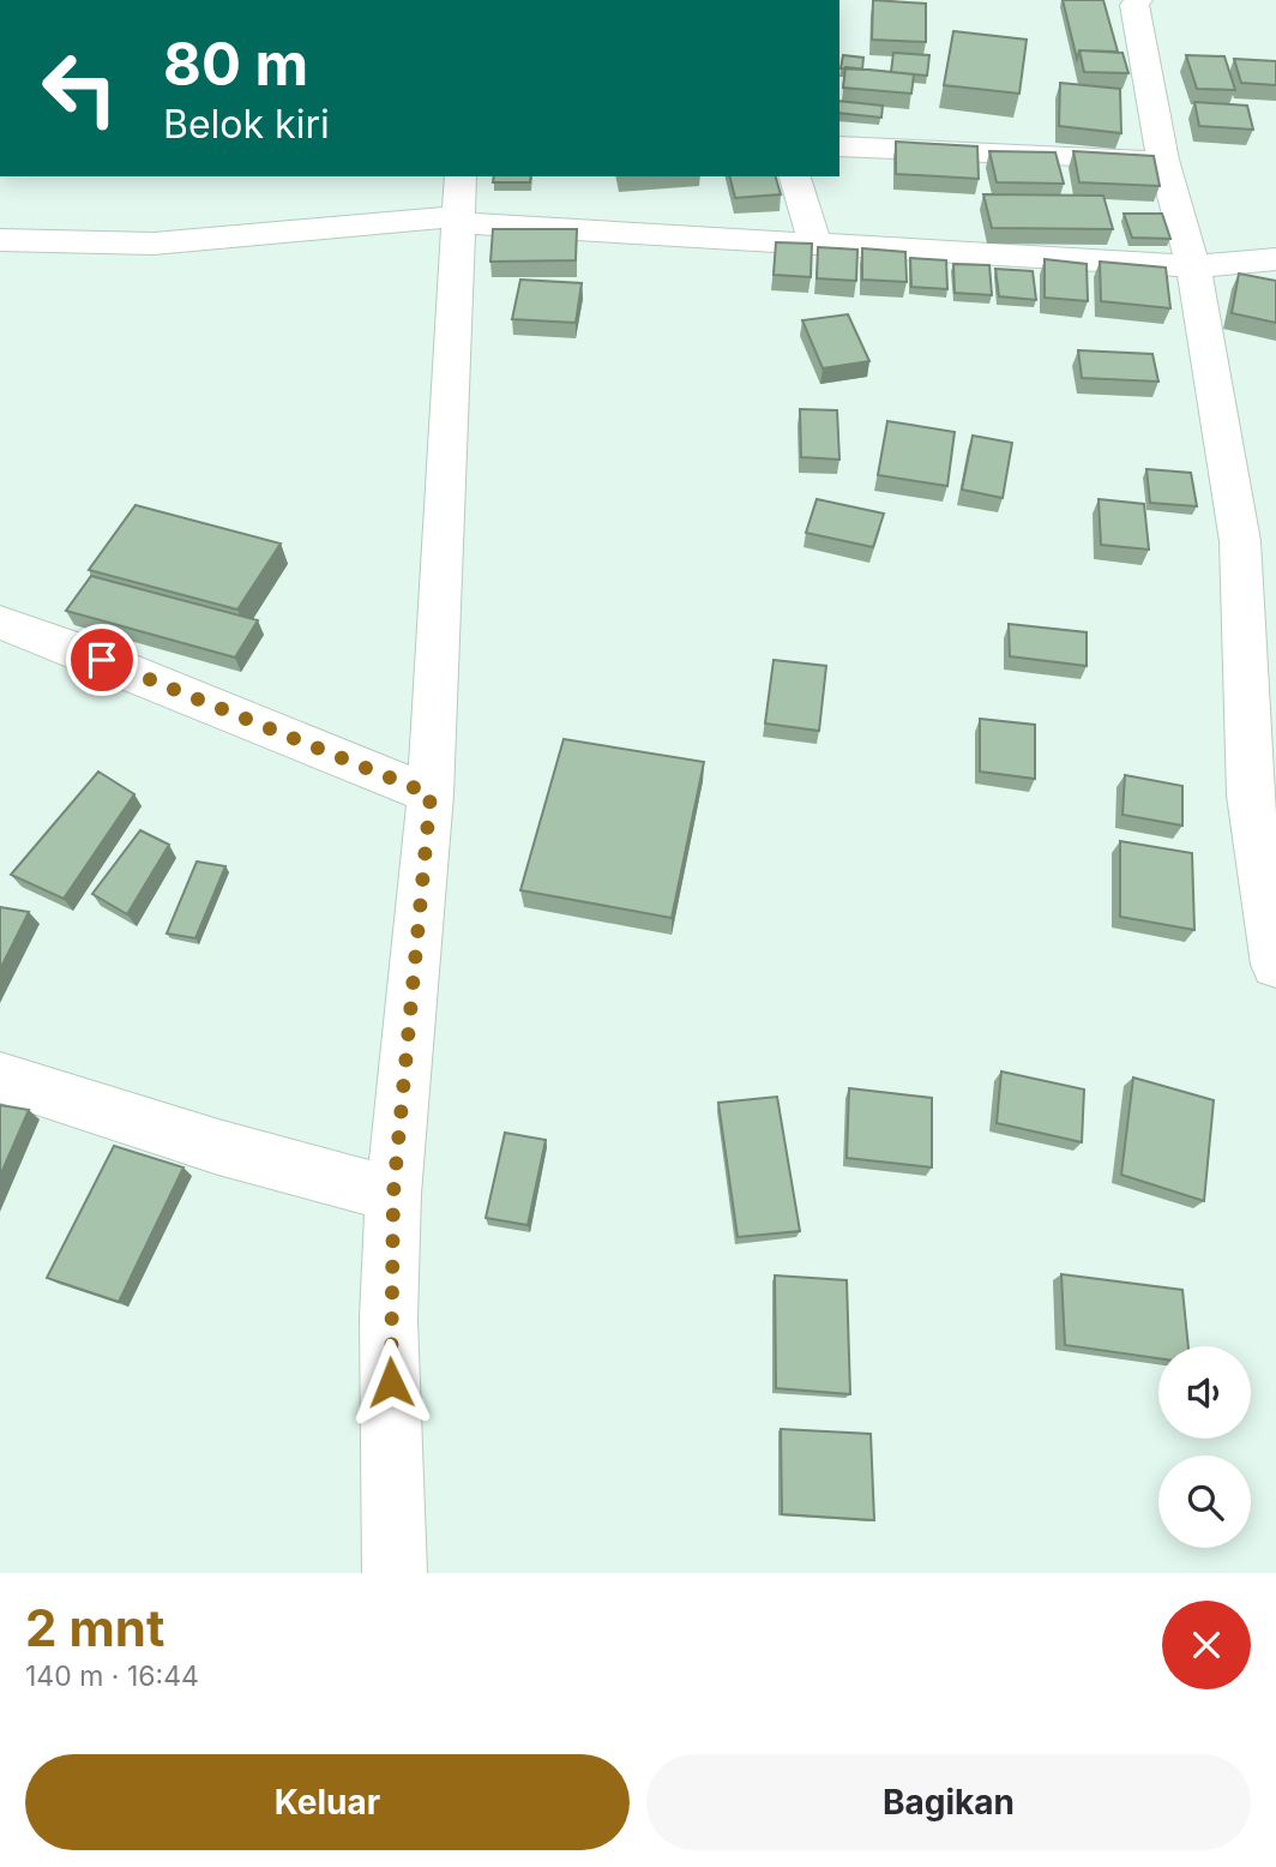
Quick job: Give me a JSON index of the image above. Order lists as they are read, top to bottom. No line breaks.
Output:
{"page":{"turn":["80 m","Belok kiri"],"heading":["2 mnt","140 m · 16:44"],"buttons":["Keluar","Bagikan"]}}
